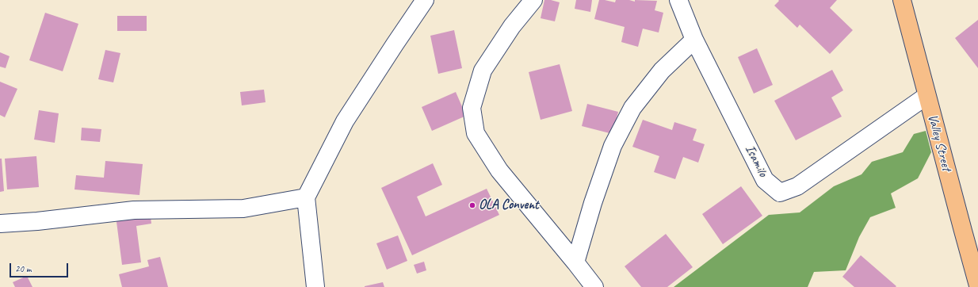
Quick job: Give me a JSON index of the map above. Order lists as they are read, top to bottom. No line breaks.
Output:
{"streets":{"main road":["Valley Street"],"street":["Isamilo"]},"crossings":[["Valley Street","Isamilo"]],"places":["OLA Convent"],"scale_bar":"20 m"}
